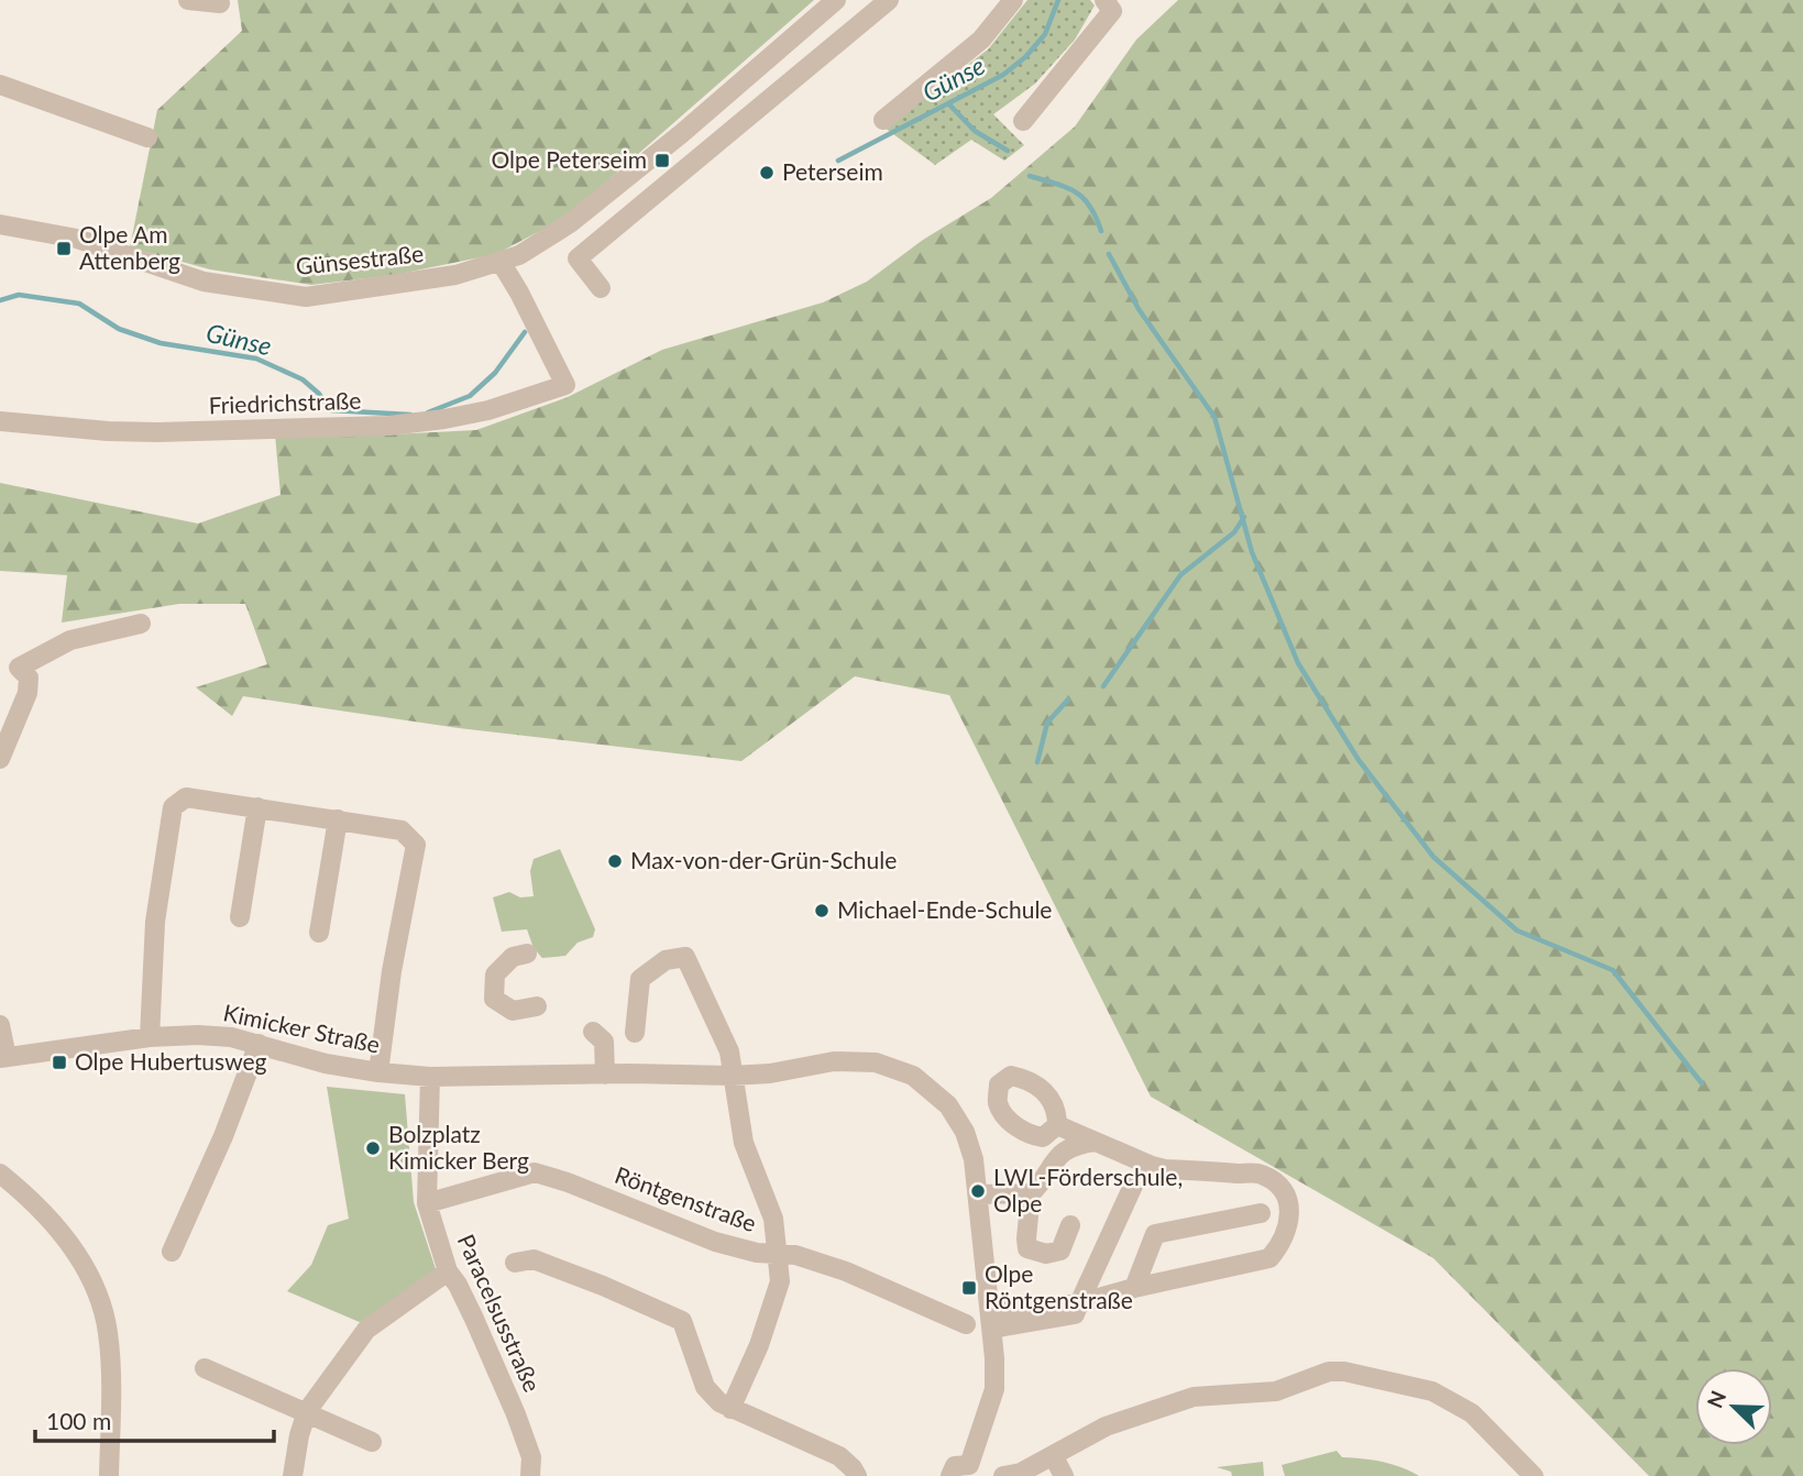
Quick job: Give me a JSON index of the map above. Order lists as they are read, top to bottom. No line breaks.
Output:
{"streets":{"street":["Günsestraße","Friedrichstraße","Kimicker Straße","Röntgenstraße","Paracelsusstraße"]},"crossings":[["Günsestraße","Friedrichstraße"],["Kimicker Straße","Paracelsusstraße"],["Röntgenstraße","Paracelsusstraße"]],"water":["Günse"],"places":{"transit":["Olpe Peterseim","Olpe Am Attenberg","Olpe Hubertusweg","Olpe Röntgenstraße"],"other":["Peterseim","Max-von-der-Grün-Schule","Michael-Ende-Schule","Bolzplatz Kimicker Berg","LWL-Förderschule, Olpe"]},"scale_bar":"100 m","north":"top left"}
